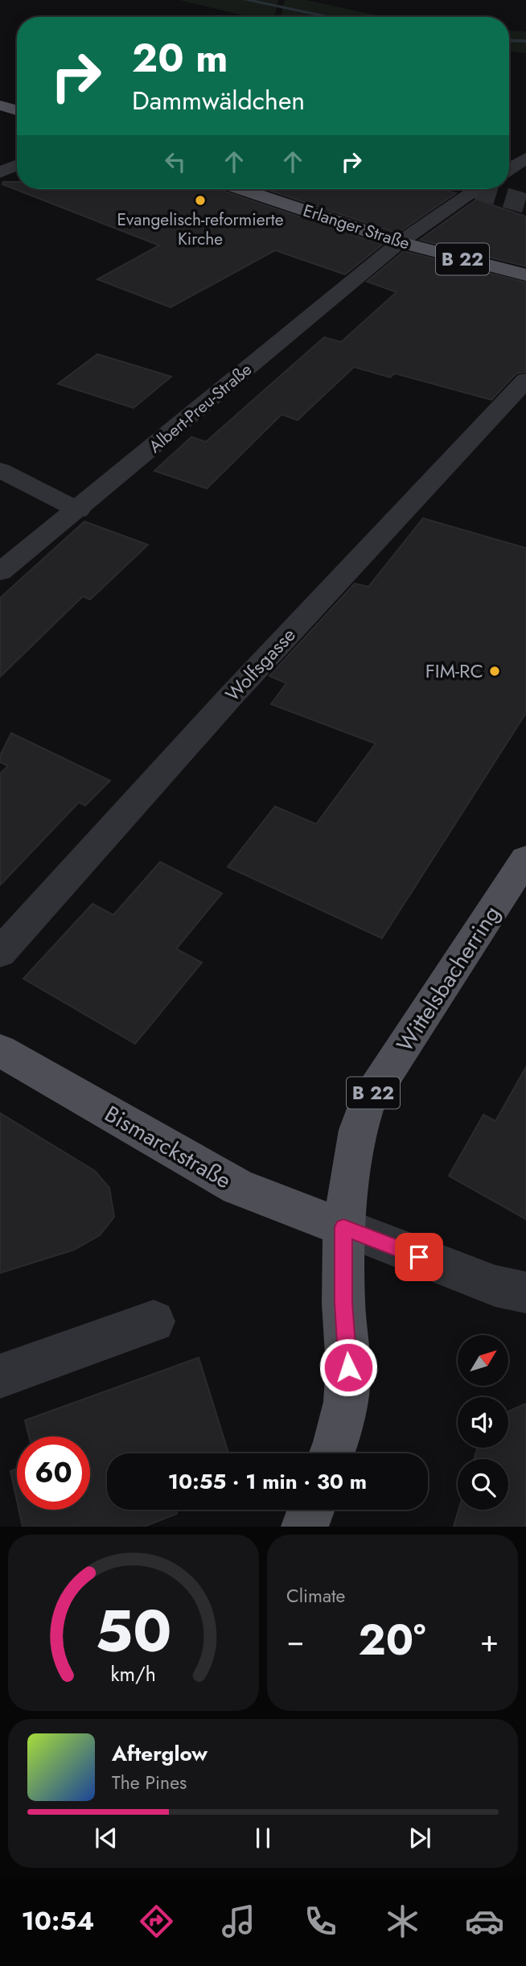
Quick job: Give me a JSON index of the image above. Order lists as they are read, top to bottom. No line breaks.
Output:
{"streets":{"main road":["Erlanger Straße","B 22","Wittelsbacherring","Bismarckstraße"],"street":["Albert-Preu-Straße","Wolfsgasse"]},"crossings":[["Erlanger Straße","Albert-Preu-Straße"],["Wittelsbacherring","Bismarckstraße"]],"places":["Evangelisch-reformierte Kirche","FIM-RC"],"north":"top right","page":{"turn":["20 m","Dammwäldchen"],"limit":"60","trip":"10:55 · 1 min · 30 m","tile":"Climate","heat":["−","20°","+"],"song":["Afterglow","The Pines"],"tabs":"10:54","gauge":["50","km/h"]}}
